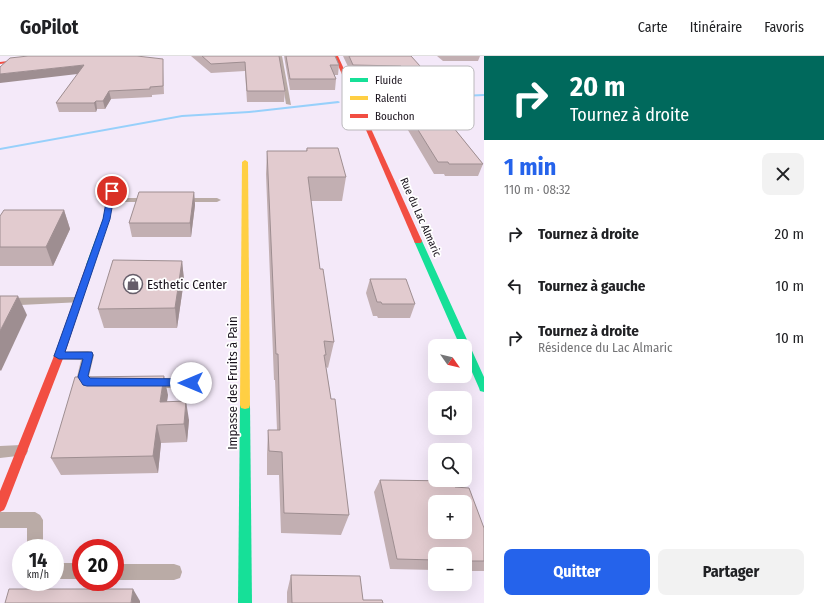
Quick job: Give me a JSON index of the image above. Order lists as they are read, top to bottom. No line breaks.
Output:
{"streets":{"street":["Rue du Lac Almaric","Impasse des Fruits à Pain"]},"places":{"shop":["Esthetic Center"]},"legend":["Fluide","Ralenti","Bouchon"],"north":"bottom right","page":{"header":"GoPilot","nav":["Carte","Itinéraire","Favoris"],"turn":["20 m","Tournez à droite"],"heading":["1 min","110 m · 08:32"],"list":[{"name":"Tournez à droite","value":"20 m"},{"name":"Tournez à gauche","value":"10 m"},{"name":"Tournez à droite","note":"Résidence du Lac Almaric","value":"10 m"}],"map_buttons":["+","−"],"speed":"14 km/h","limit":"20","buttons":["Quitter","Partager"]}}
